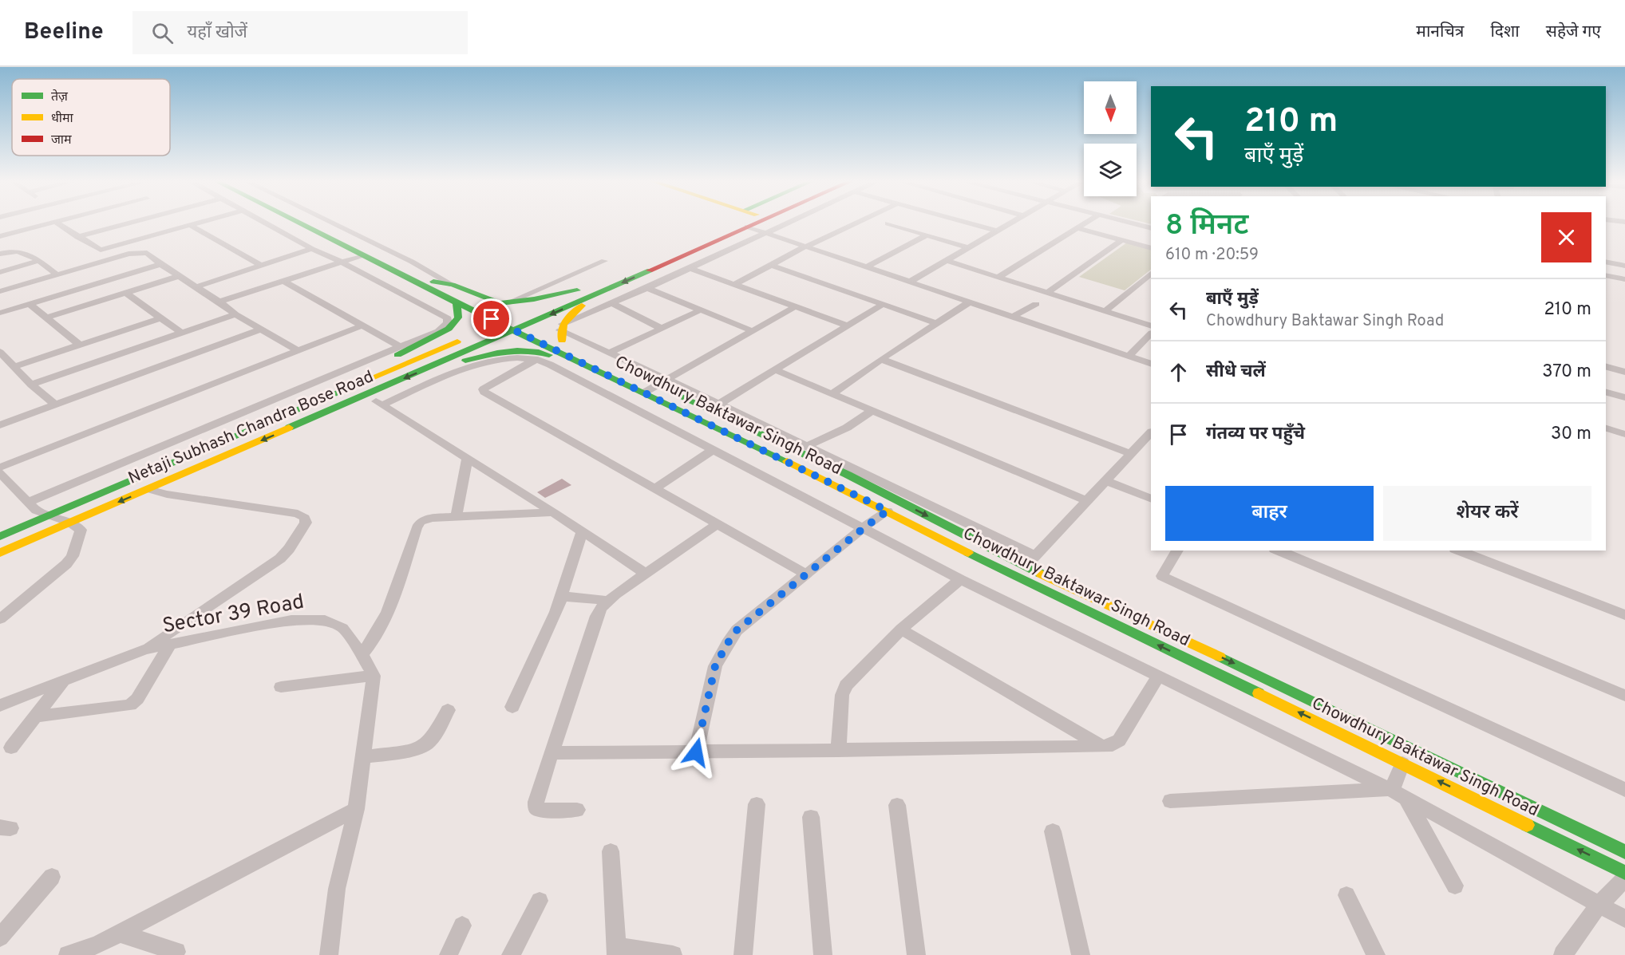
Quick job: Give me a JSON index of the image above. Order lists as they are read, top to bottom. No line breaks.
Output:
{"streets":{"main road":["Chowdhury Baktawar Singh Road","Netaji Subhash Chandra Bose Road"],"street":["Sector 39 Road"]},"crossings":[["Chowdhury Baktawar Singh Road","Netaji Subhash Chandra Bose Road"]],"legend":["तेज़","धीमा","जाम"],"north":"bottom","page":{"header":"Beeline","search":"यहाँ खोजें","nav":["मानचित्र","दिशा","सहेजे गए"],"turn":["210 m","बाएँ मुड़ें"],"heading":["8 मिनट","610 m · 20:59"],"list":[{"name":"बाएँ मुड़ें","note":"Chowdhury Baktawar Singh Road","value":"210 m"},{"name":"सीधे चलें","value":"370 m"},{"name":"गंतव्य पर पहुँचे","value":"30 m"}],"buttons":["बाहर","शेयर करें"]}}
